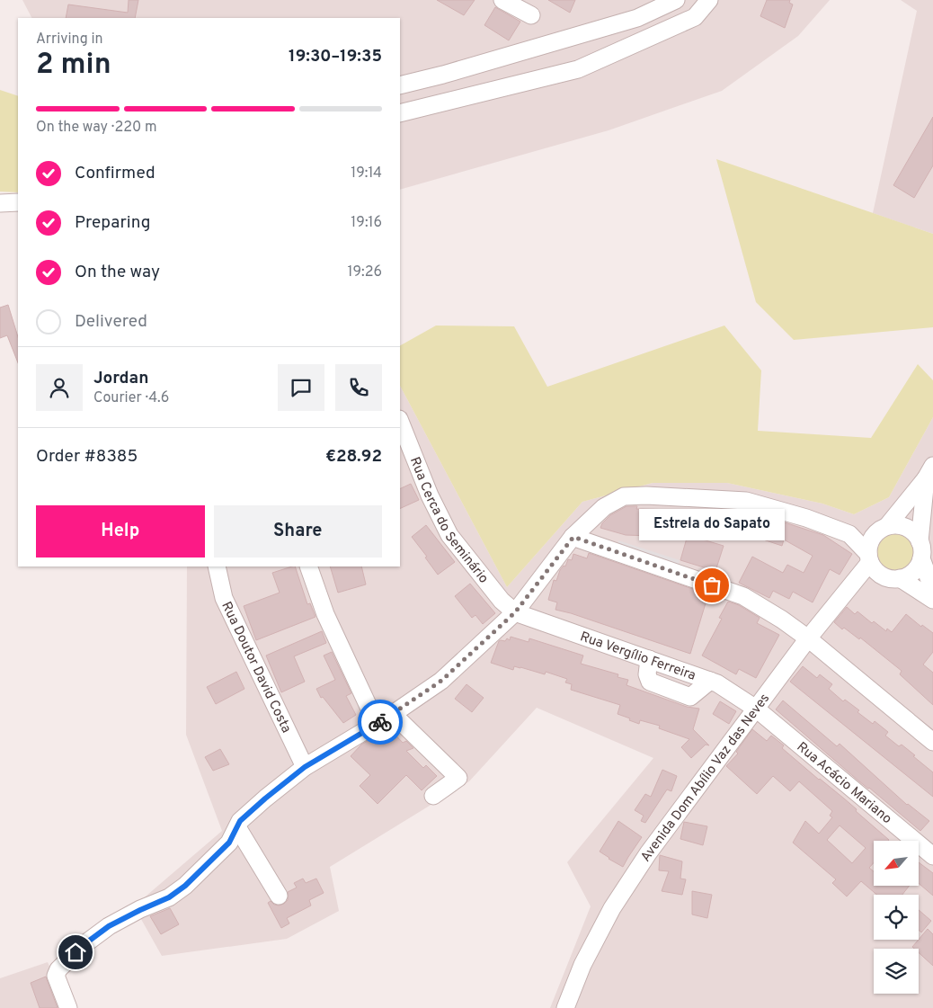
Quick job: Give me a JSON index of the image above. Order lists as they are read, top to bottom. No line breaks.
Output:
{"streets":{"street":["Rua Cerca do Seminário","Rua Vergílio Ferreira","Rua Doutor David Costa","Avenida Dom Abílio Vaz das Neves","Rua Acácio Mariano"]},"crossings":[["Rua Cerca do Seminário","Rua Vergílio Ferreira"],["Rua Vergílio Ferreira","Avenida Dom Abílio Vaz das Neves"],["Rua Vergílio Ferreira","Rua Acácio Mariano"],["Avenida Dom Abílio Vaz das Neves","Rua Acácio Mariano"]],"places":["Estrela do Sapato"],"north":"bottom left","page":{"heading":["2 min","Arriving in","19:30–19:35"],"panel":["Jordan","Courier · 4.6","Order #8385","€28.92"],"bar":"On the way · 220 m","list":[["Confirmed","19:14"],["Preparing","19:16"],["On the way","19:26"],"Delivered"],"buttons":["Help","Share"],"bubble":"Estrela do Sapato"}}
